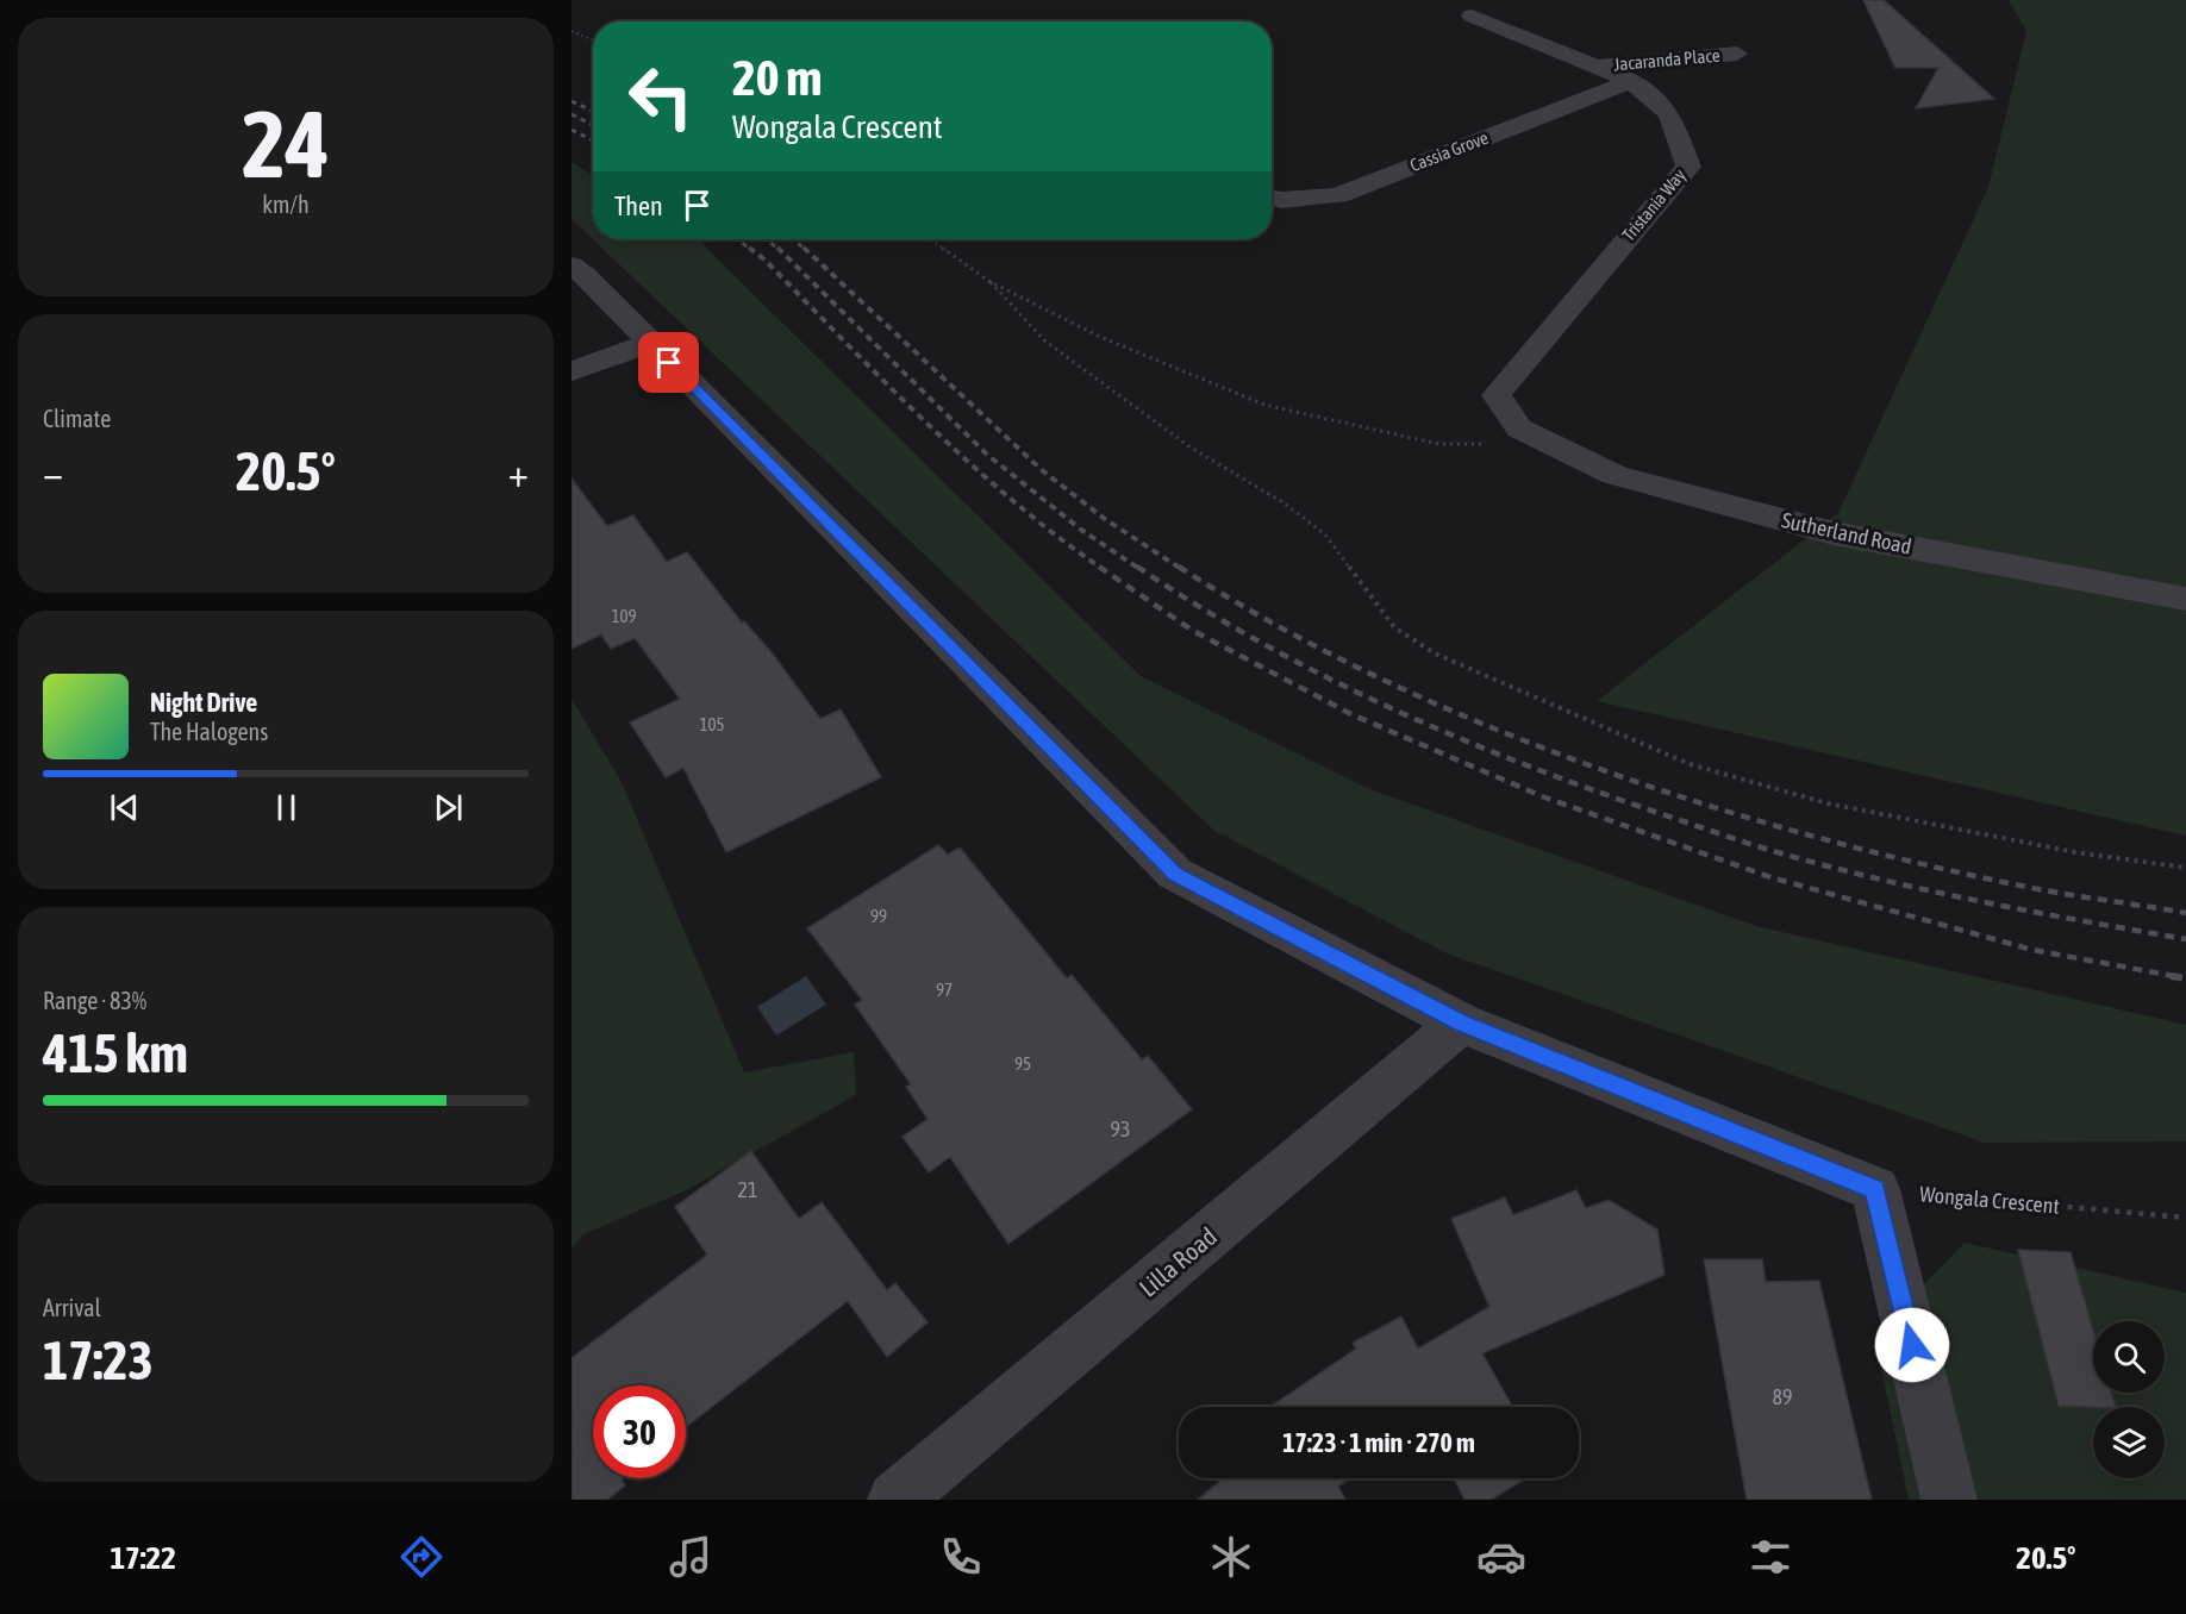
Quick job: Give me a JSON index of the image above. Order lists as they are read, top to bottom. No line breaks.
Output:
{"streets":{"street":["Jacaranda Place","Cassia Grove","Tristania Way","Sutherland Road","Lilla Road"],"path":["Wongala Crescent"]},"crossings":[["Jacaranda Place","Tristania Way"],["Cassia Grove","Tristania Way"],["Tristania Way","Sutherland Road"]],"house_numbers":["109","105","99","97","95","93","21","89"],"page":{"tile":[["24","km/h"],"Climate",["Range · 83%","415 km"],["Arrival","17:23"]],"turn":["20 m","Wongala Crescent"],"then":"Then","heat":["−","20.5°","+"],"song":["Night Drive","The Halogens"],"limit":"30","trip":"17:23 · 1 min · 270 m","tabs":["17:22","20.5°"]}}
